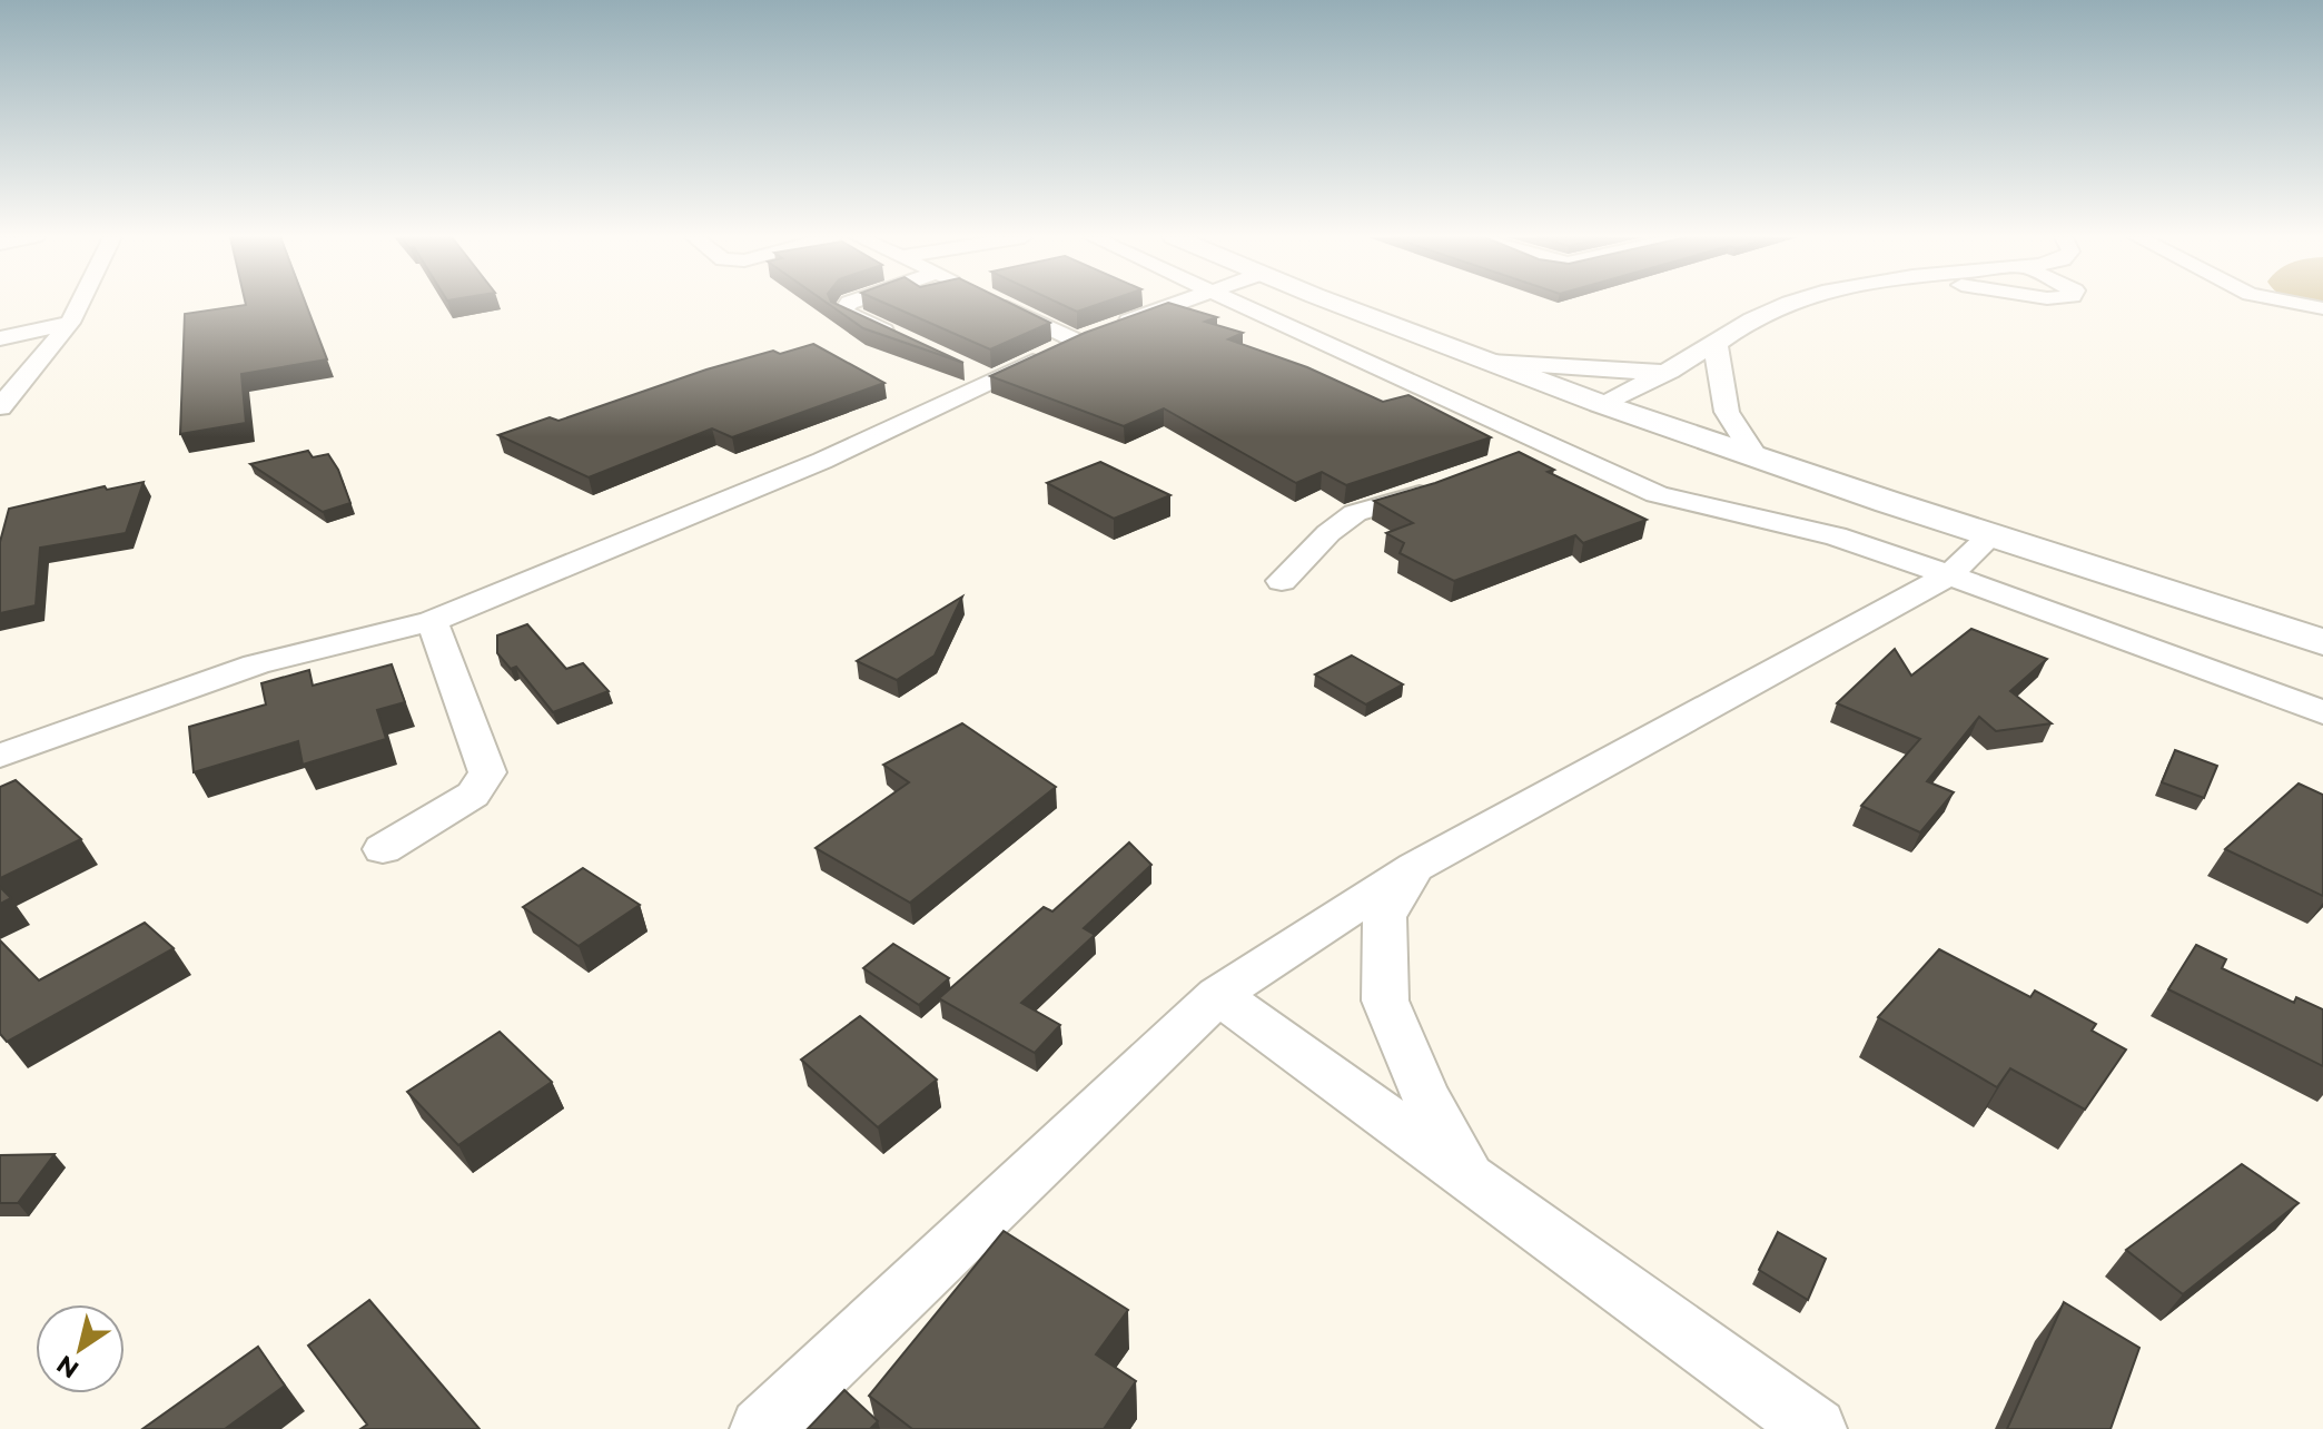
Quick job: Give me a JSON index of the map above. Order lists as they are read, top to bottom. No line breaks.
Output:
{"north":"bottom left"}
